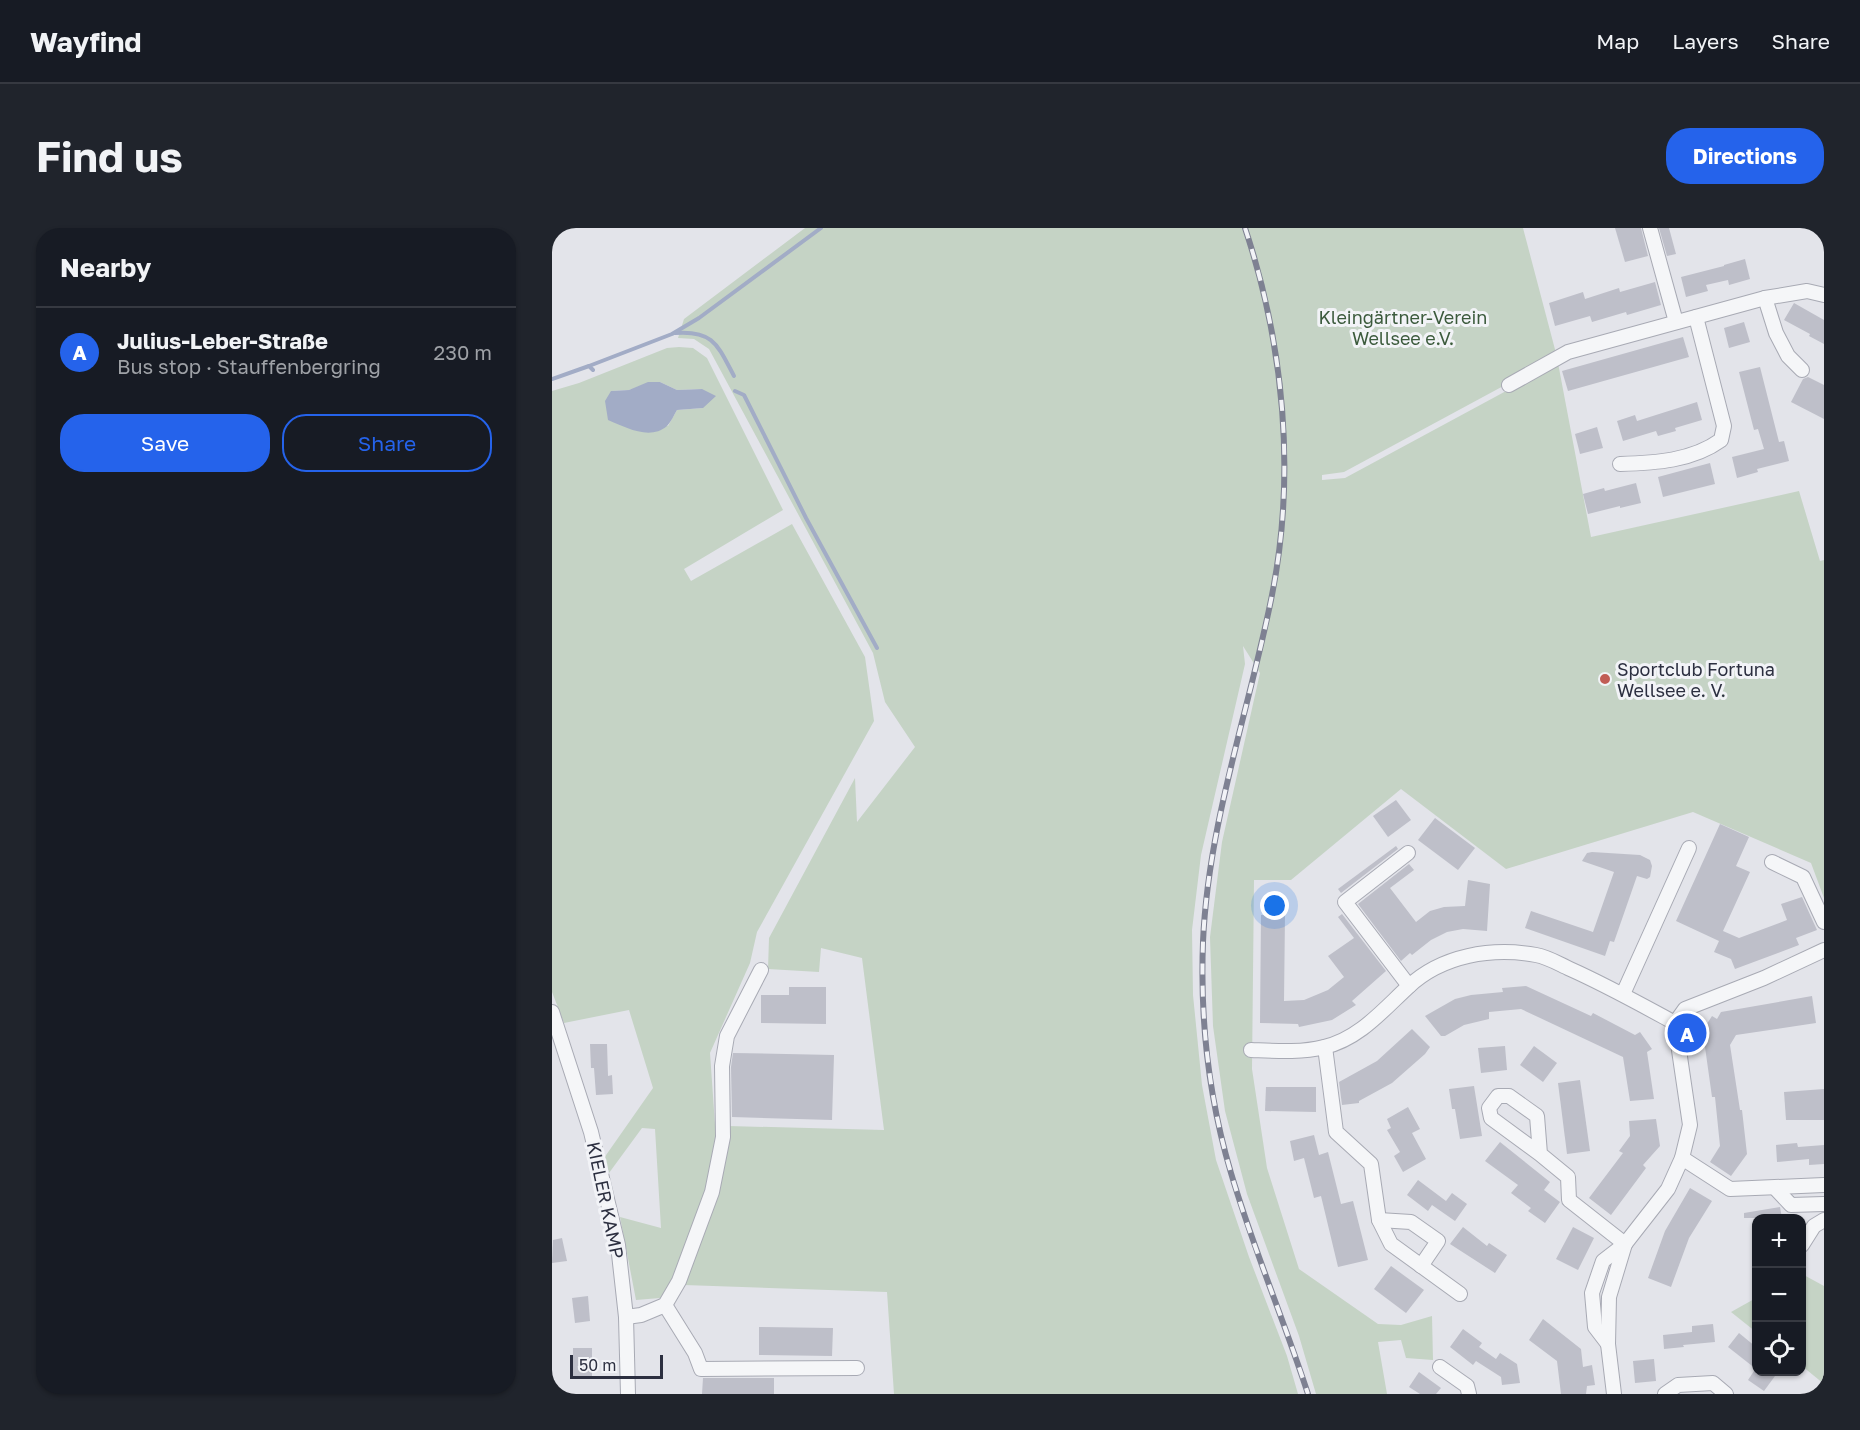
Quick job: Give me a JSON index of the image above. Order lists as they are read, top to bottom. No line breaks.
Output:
{"streets":{"street":["KIELER KAMP"]},"parks":["Kleingärtner-Verein Wellsee e.V."],"places":["Sportclub Fortuna Wellsee e. V."],"scale_bar":"50 m","page":{"header":"Wayfind","nav":["Map","Layers","Share"],"buttons":["Directions",["Save","Share"]],"title":"Find us","heading":"Nearby","list":[{"mark":"A","name":"Julius-Leber-Straße","note":"Bus stop · Stauffenbergring","value":"230 m"}],"pins":"A","map_buttons":["+","−"],"scale":"50 m"}}
